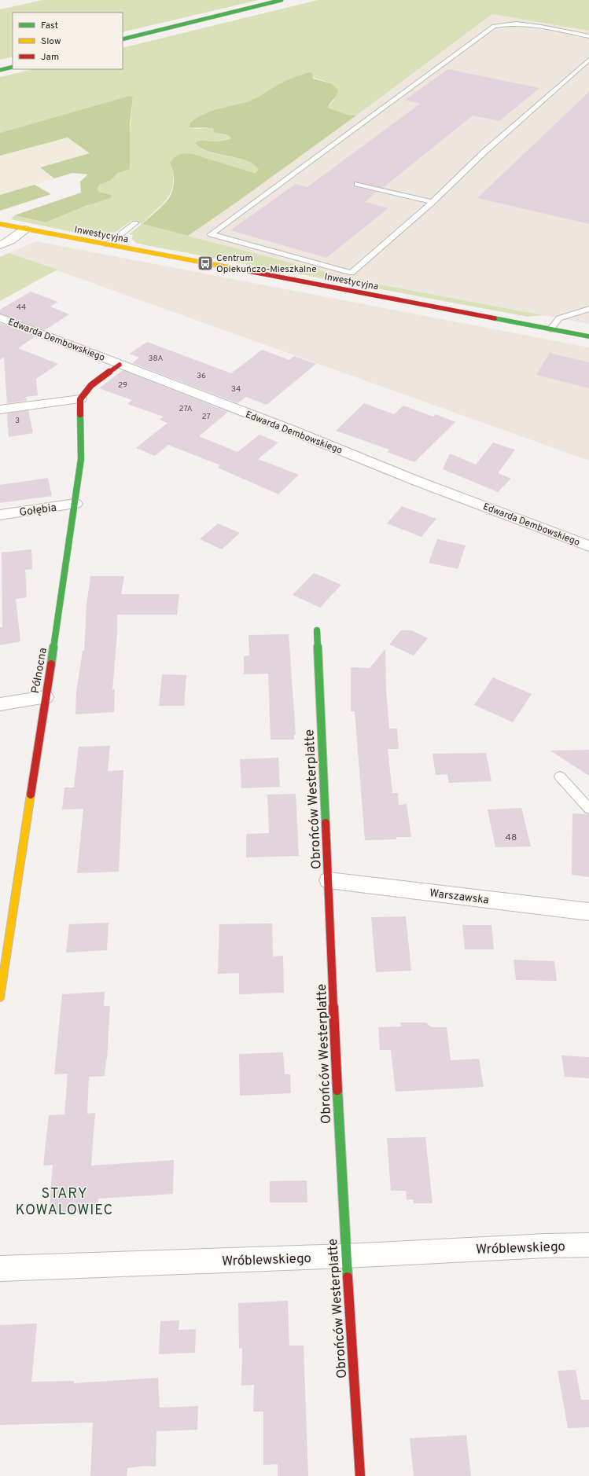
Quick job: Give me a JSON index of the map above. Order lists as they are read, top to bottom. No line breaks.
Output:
{"streets":{"street":["Inwestycyjna","Edwarda Dembowskiego","Gołębia","Północna","Obrońców Westerplatte","Warszawska","Wróblewskiego"]},"crossings":[["Gołębia","Północna"],["Obrońców Westerplatte","Warszawska"],["Obrońców Westerplatte","Wróblewskiego"]],"districts":["STARY KOWALOWIEC"],"places":{"bus stop":["Centrum Opiekuńczo-Mieszkalne"]},"house_numbers":["44","38A","36","29","34","27A","27","3","48"],"legend":["Fast","Slow","Jam"]}
